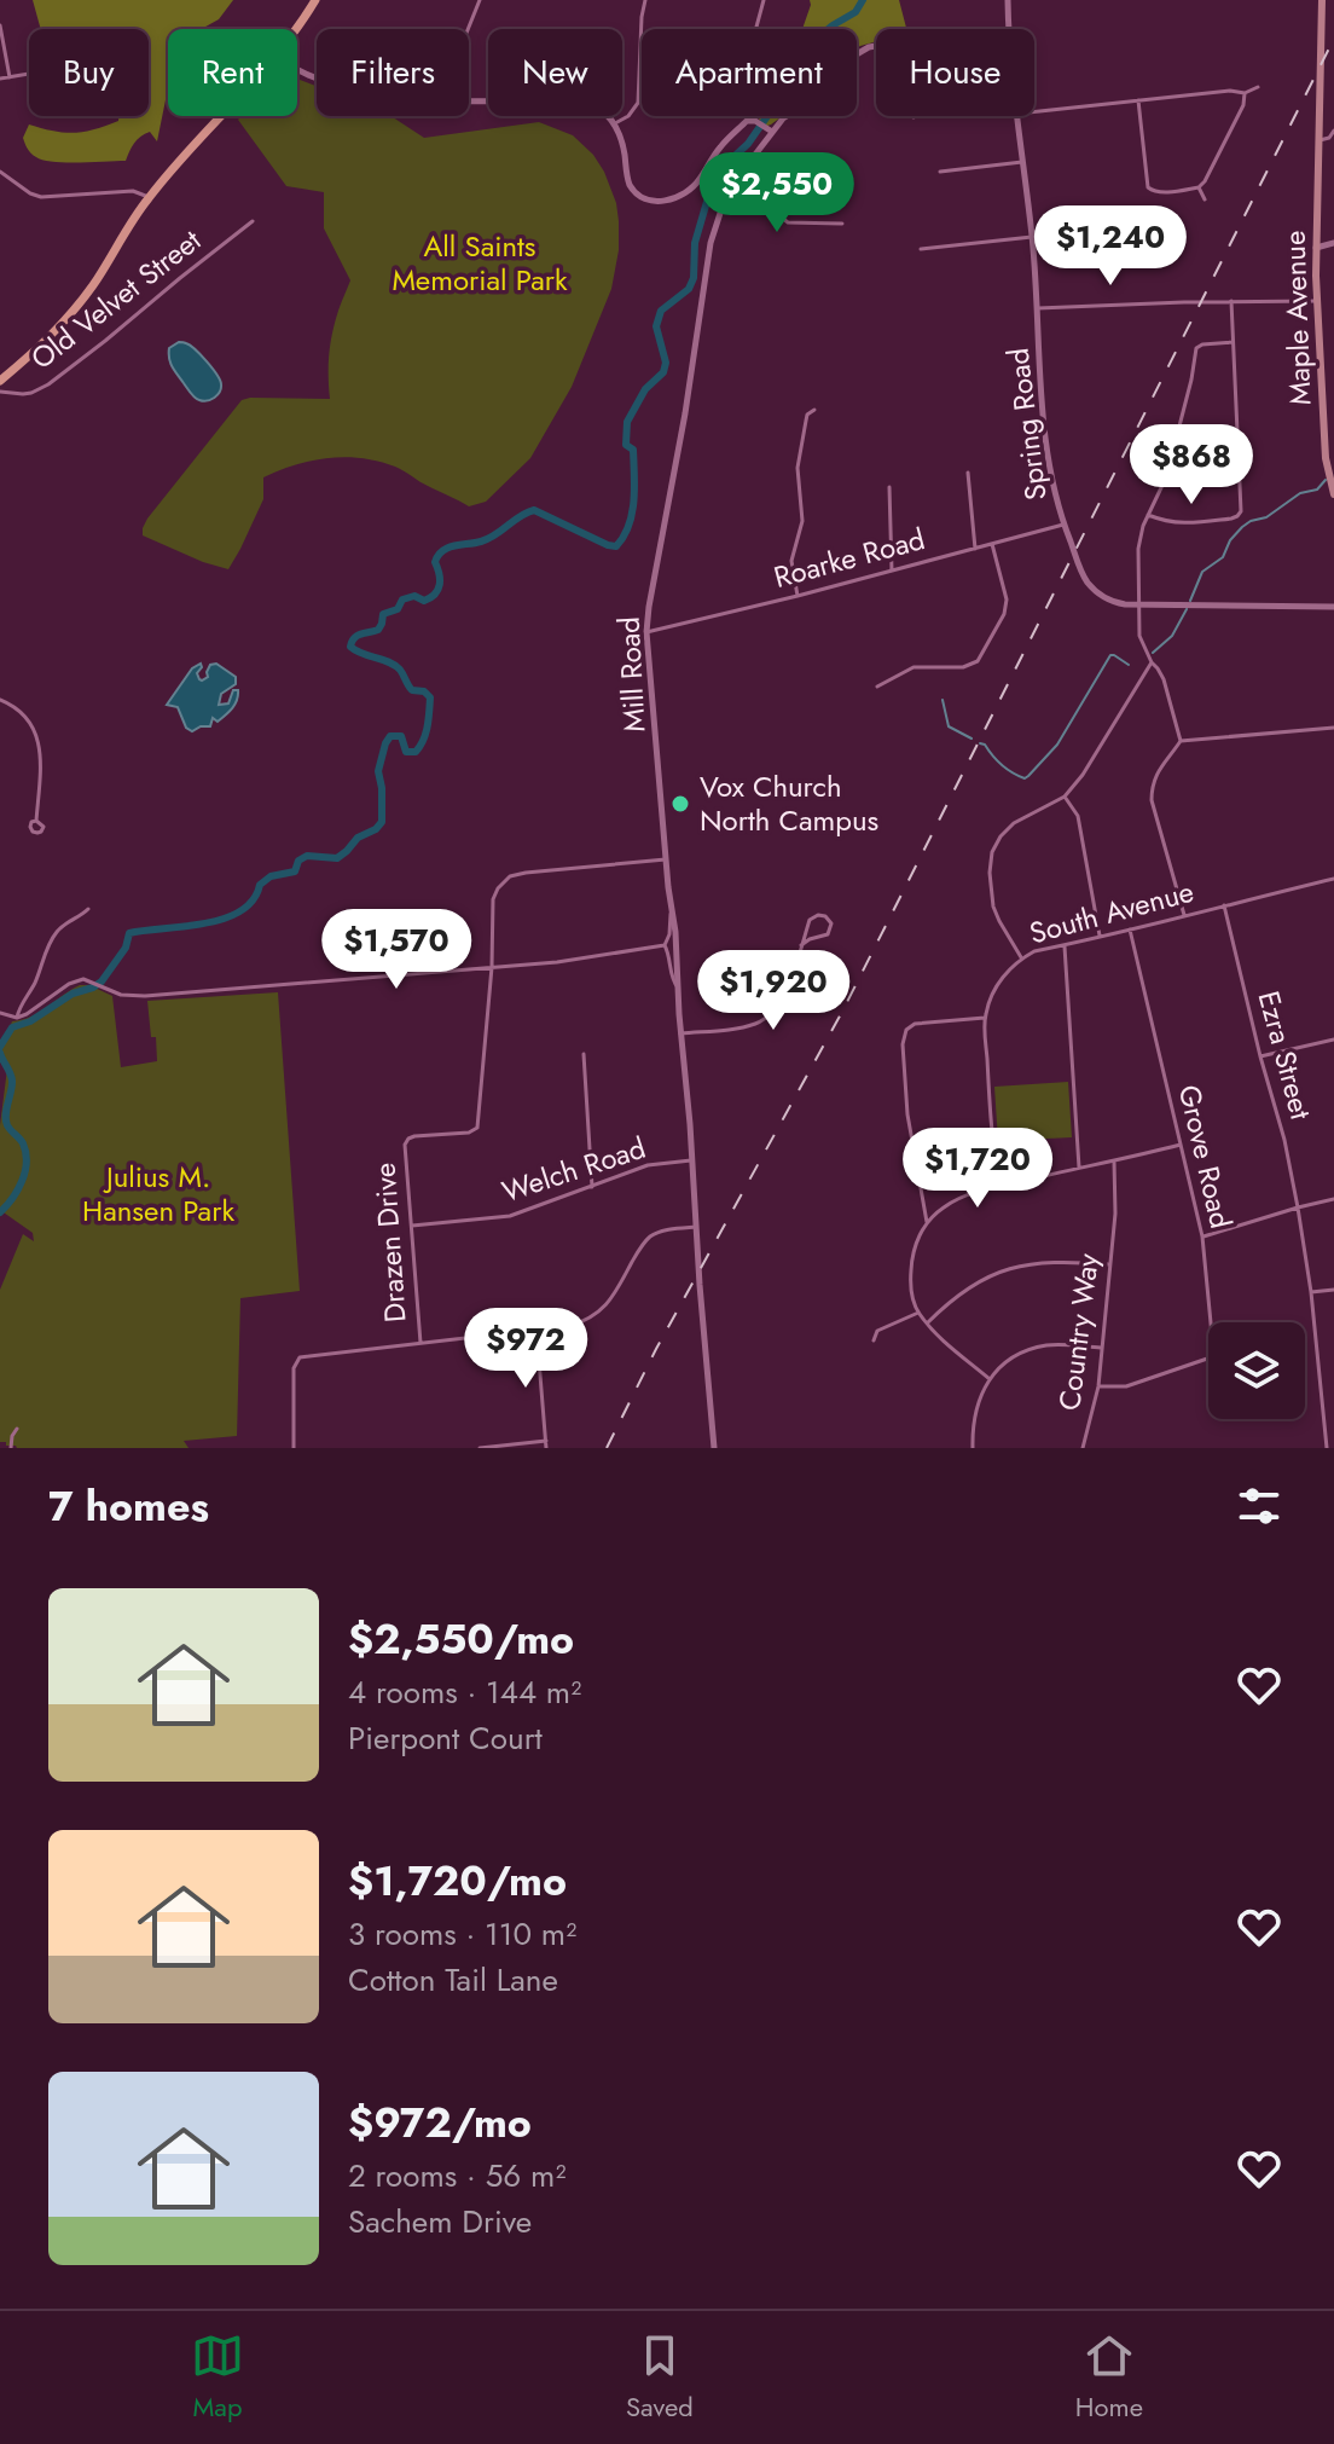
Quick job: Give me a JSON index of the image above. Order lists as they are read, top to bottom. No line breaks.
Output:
{"streets":{"main road":["Maple Avenue"],"street":["Old Velvet Street","Spring Road","Roarke Road","Mill Road","South Avenue","Ezra Street","Grove Road","Welch Road","Drazen Drive","Country Way"]},"crossings":[["Spring Road","Roarke Road"],["Roarke Road","Mill Road"],["Mill Road","Welch Road"],["South Avenue","Ezra Street"],["South Avenue","Grove Road"],["Welch Road","Drazen Drive"]],"parks":["All Saints Memorial Park","Julius M. Hansen Park"],"places":["Vox Church North Campus"],"page":{"chip":["Buy","Rent","Filters","New","Apartment","House"],"price":["$2,550","$1,240","$868","$1,570","$1,920","$1,720","$972"],"heading":"7 homes","list":[{"name":"$2,550/mo","note":"4 rooms · 144 m² · Pierpont Court"},{"name":"$1,720/mo","note":"3 rooms · 110 m² · Cotton Tail Lane"},{"name":"$972/mo","note":"2 rooms · 56 m² · Sachem Drive"}],"tabs":["Map","Saved","Home"]}}
